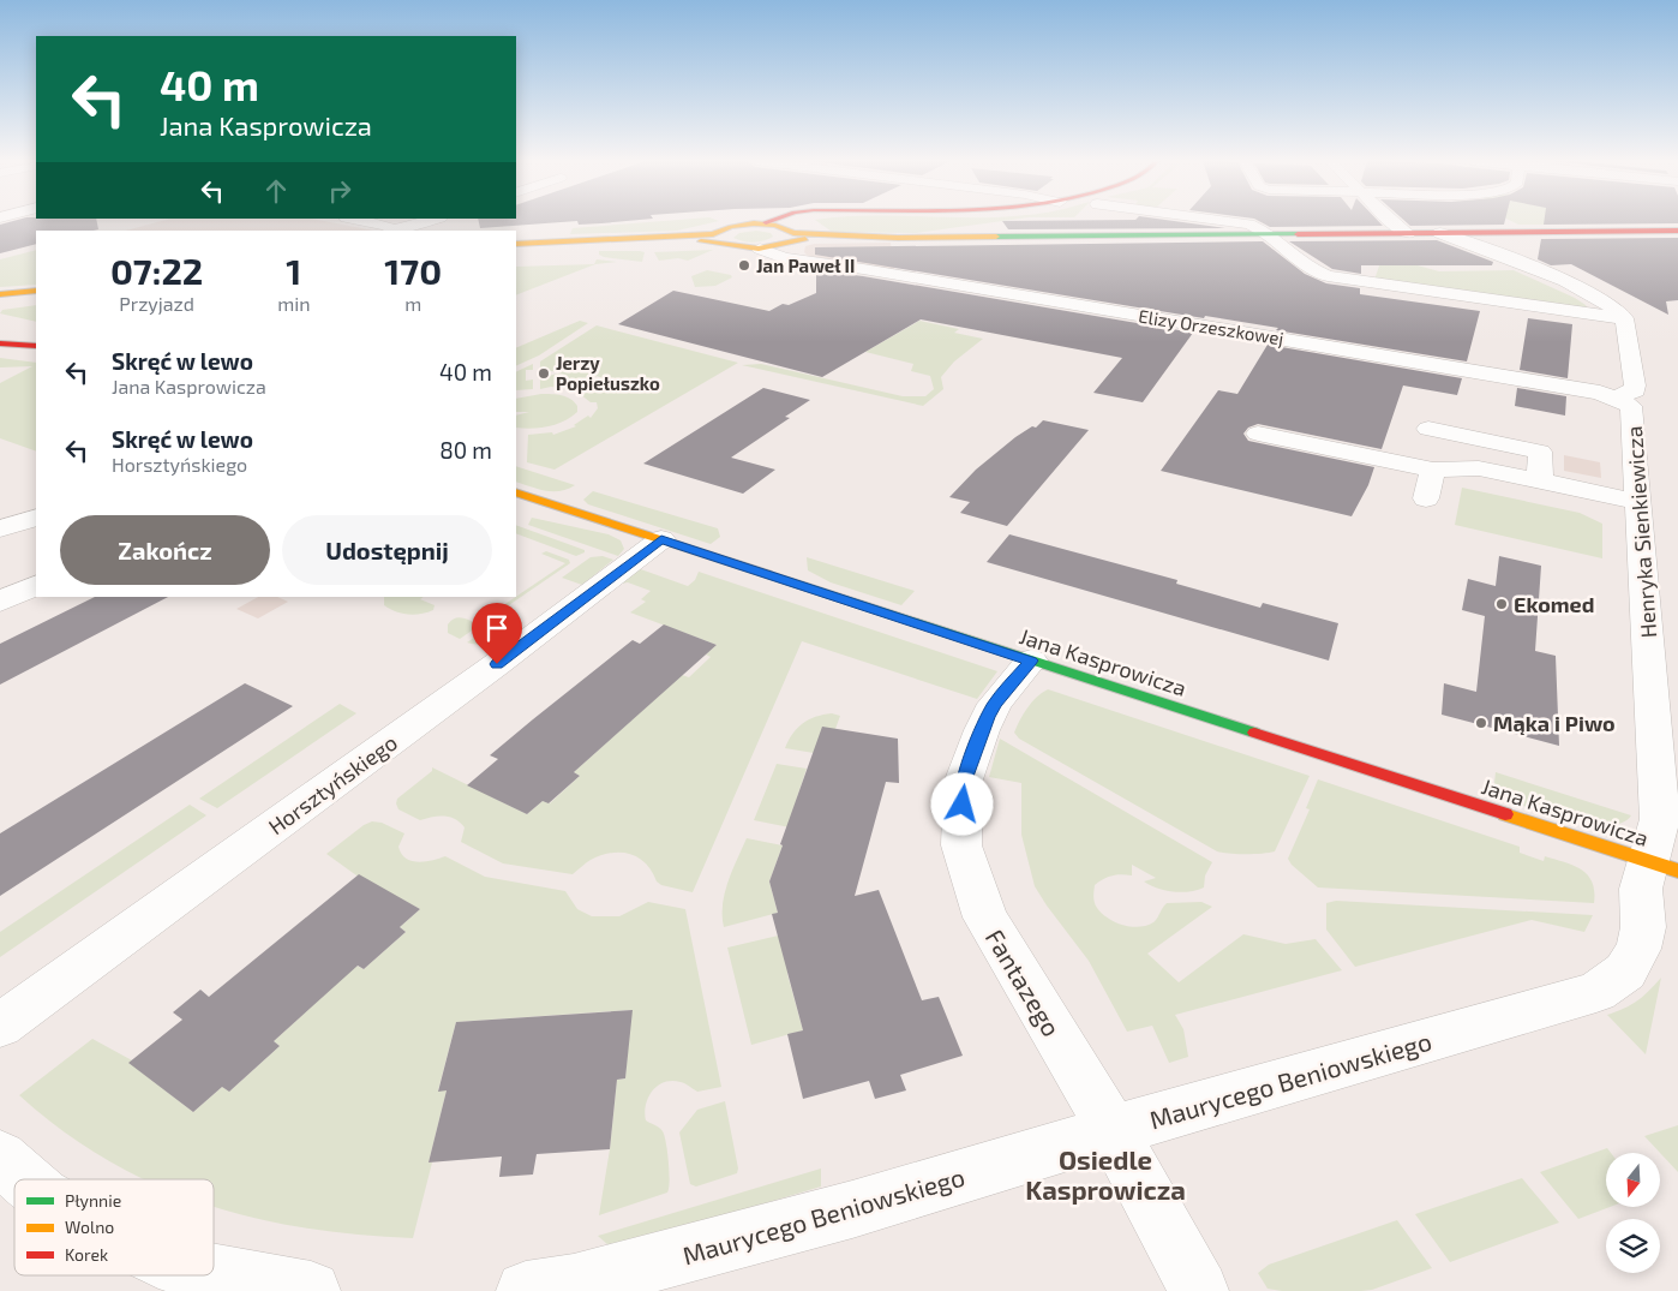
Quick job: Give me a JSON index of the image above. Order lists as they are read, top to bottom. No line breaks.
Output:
{"streets":{"street":["Elizy Orzeszkowej","Henryka Sienkiewicza","Jana Kasprowicza","Horsztyńskiego","Fantazego","Maurycego Beniowskiego"]},"crossings":[["Elizy Orzeszkowej","Henryka Sienkiewicza"],["Henryka Sienkiewicza","Jana Kasprowicza"],["Henryka Sienkiewicza","Maurycego Beniowskiego"],["Jana Kasprowicza","Horsztyńskiego"],["Jana Kasprowicza","Fantazego"],["Jana Kasprowicza","Maurycego Beniowskiego"],["Fantazego","Maurycego Beniowskiego"]],"districts":["Osiedle Kasprowicza"],"places":["Jan Paweł II","Jerzy Popiełuszko","Ekomed","Mąka i Piwo"],"legend":["Płynnie","Wolno","Korek"],"north":"bottom","page":{"turn":["40 m","Jana Kasprowicza"],"eta":["07:22","Przyjazd","1","min","170","m"],"list":[{"name":"Skręć w lewo","note":"Jana Kasprowicza","value":"40 m"},{"name":"Skręć w lewo","note":"Horsztyńskiego","value":"80 m"}],"buttons":["Zakończ","Udostępnij"]}}
